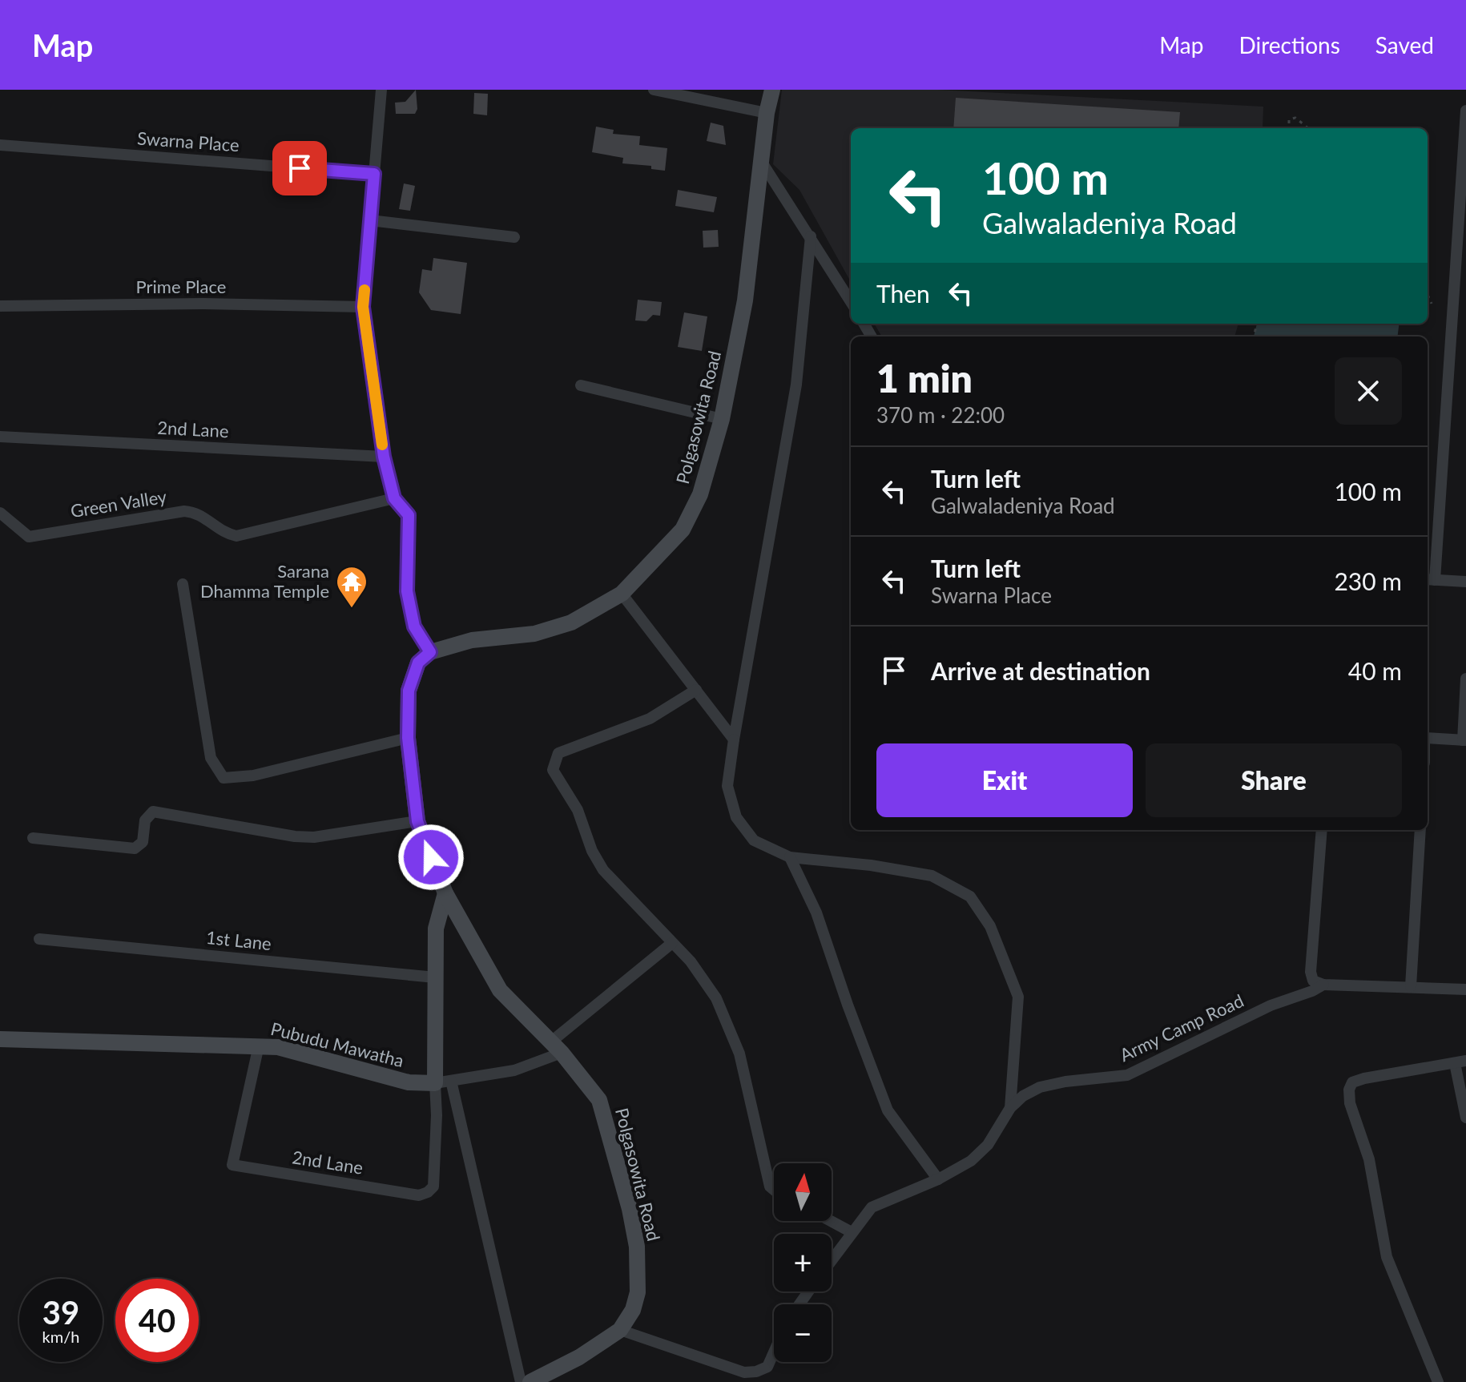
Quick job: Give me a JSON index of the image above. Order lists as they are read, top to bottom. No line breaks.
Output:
{"streets":{"street":["Swarna Place","Prime Place","Polgasowita Road","2nd Lane","Green Valley","1st Lane","Army Camp Road","Pubudu Mawatha"]},"crossings":[["2nd Lane","Pubudu Mawatha"]],"places":{"temple":["Sarana Dhamma Temple"]},"north":"top","page":{"header":"Map","nav":["Map","Directions","Saved"],"turn":["100 m","Galwaladeniya Road"],"then":"Then","heading":["1 min","370 m · 22:00"],"list":[{"name":"Turn left","note":"Galwaladeniya Road","value":"100 m"},{"name":"Turn left","note":"Swarna Place","value":"230 m"},{"name":"Arrive at destination","value":"40 m"}],"buttons":["Exit","Share"],"map_buttons":["+","−"],"speed":"39 km/h","limit":"40"}}
